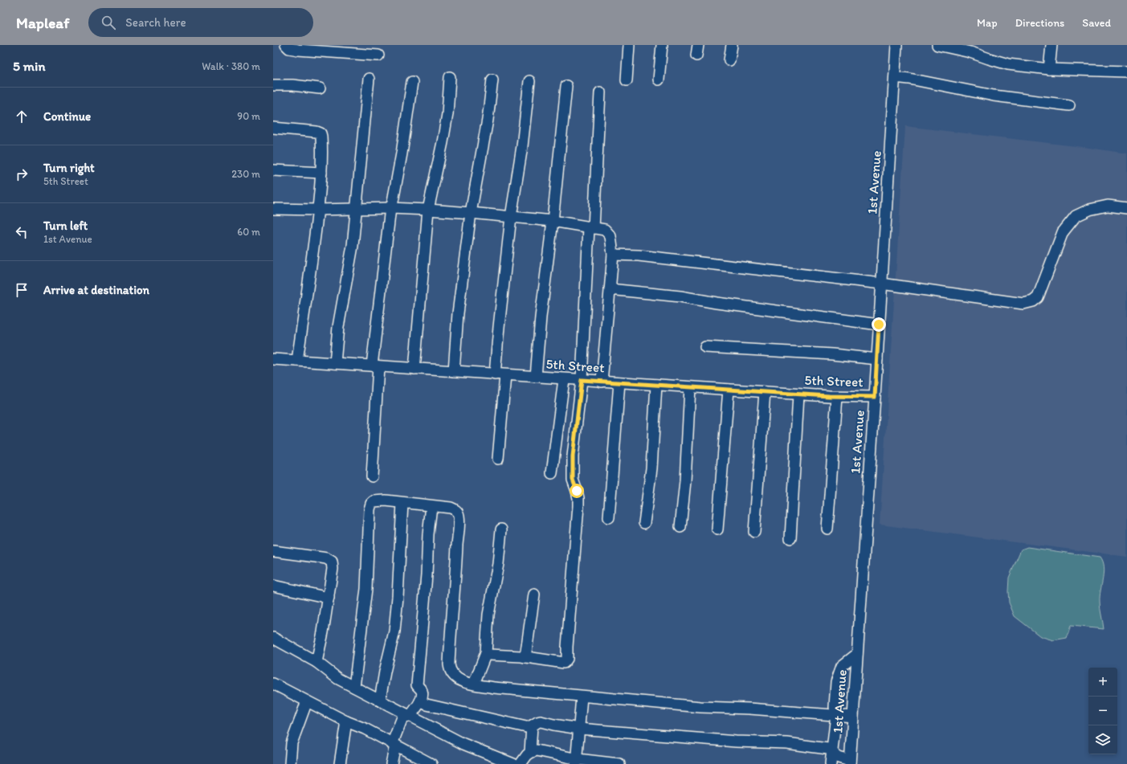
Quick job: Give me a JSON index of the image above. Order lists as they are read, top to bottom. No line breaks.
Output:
{"streets":{"street":["1st Avenue","5th Street"]},"crossings":[["1st Avenue","5th Street"]],"page":{"header":"Mapleaf","search":"Search here","nav":["Map","Directions","Saved"],"heading":["5 min","Walk · 380 m"],"list":[["Continue","90 m"],["Turn right","5th Street","230 m"],["Turn left","1st Avenue","60 m"],"Arrive at destination"],"map_buttons":["+","−"]}}
